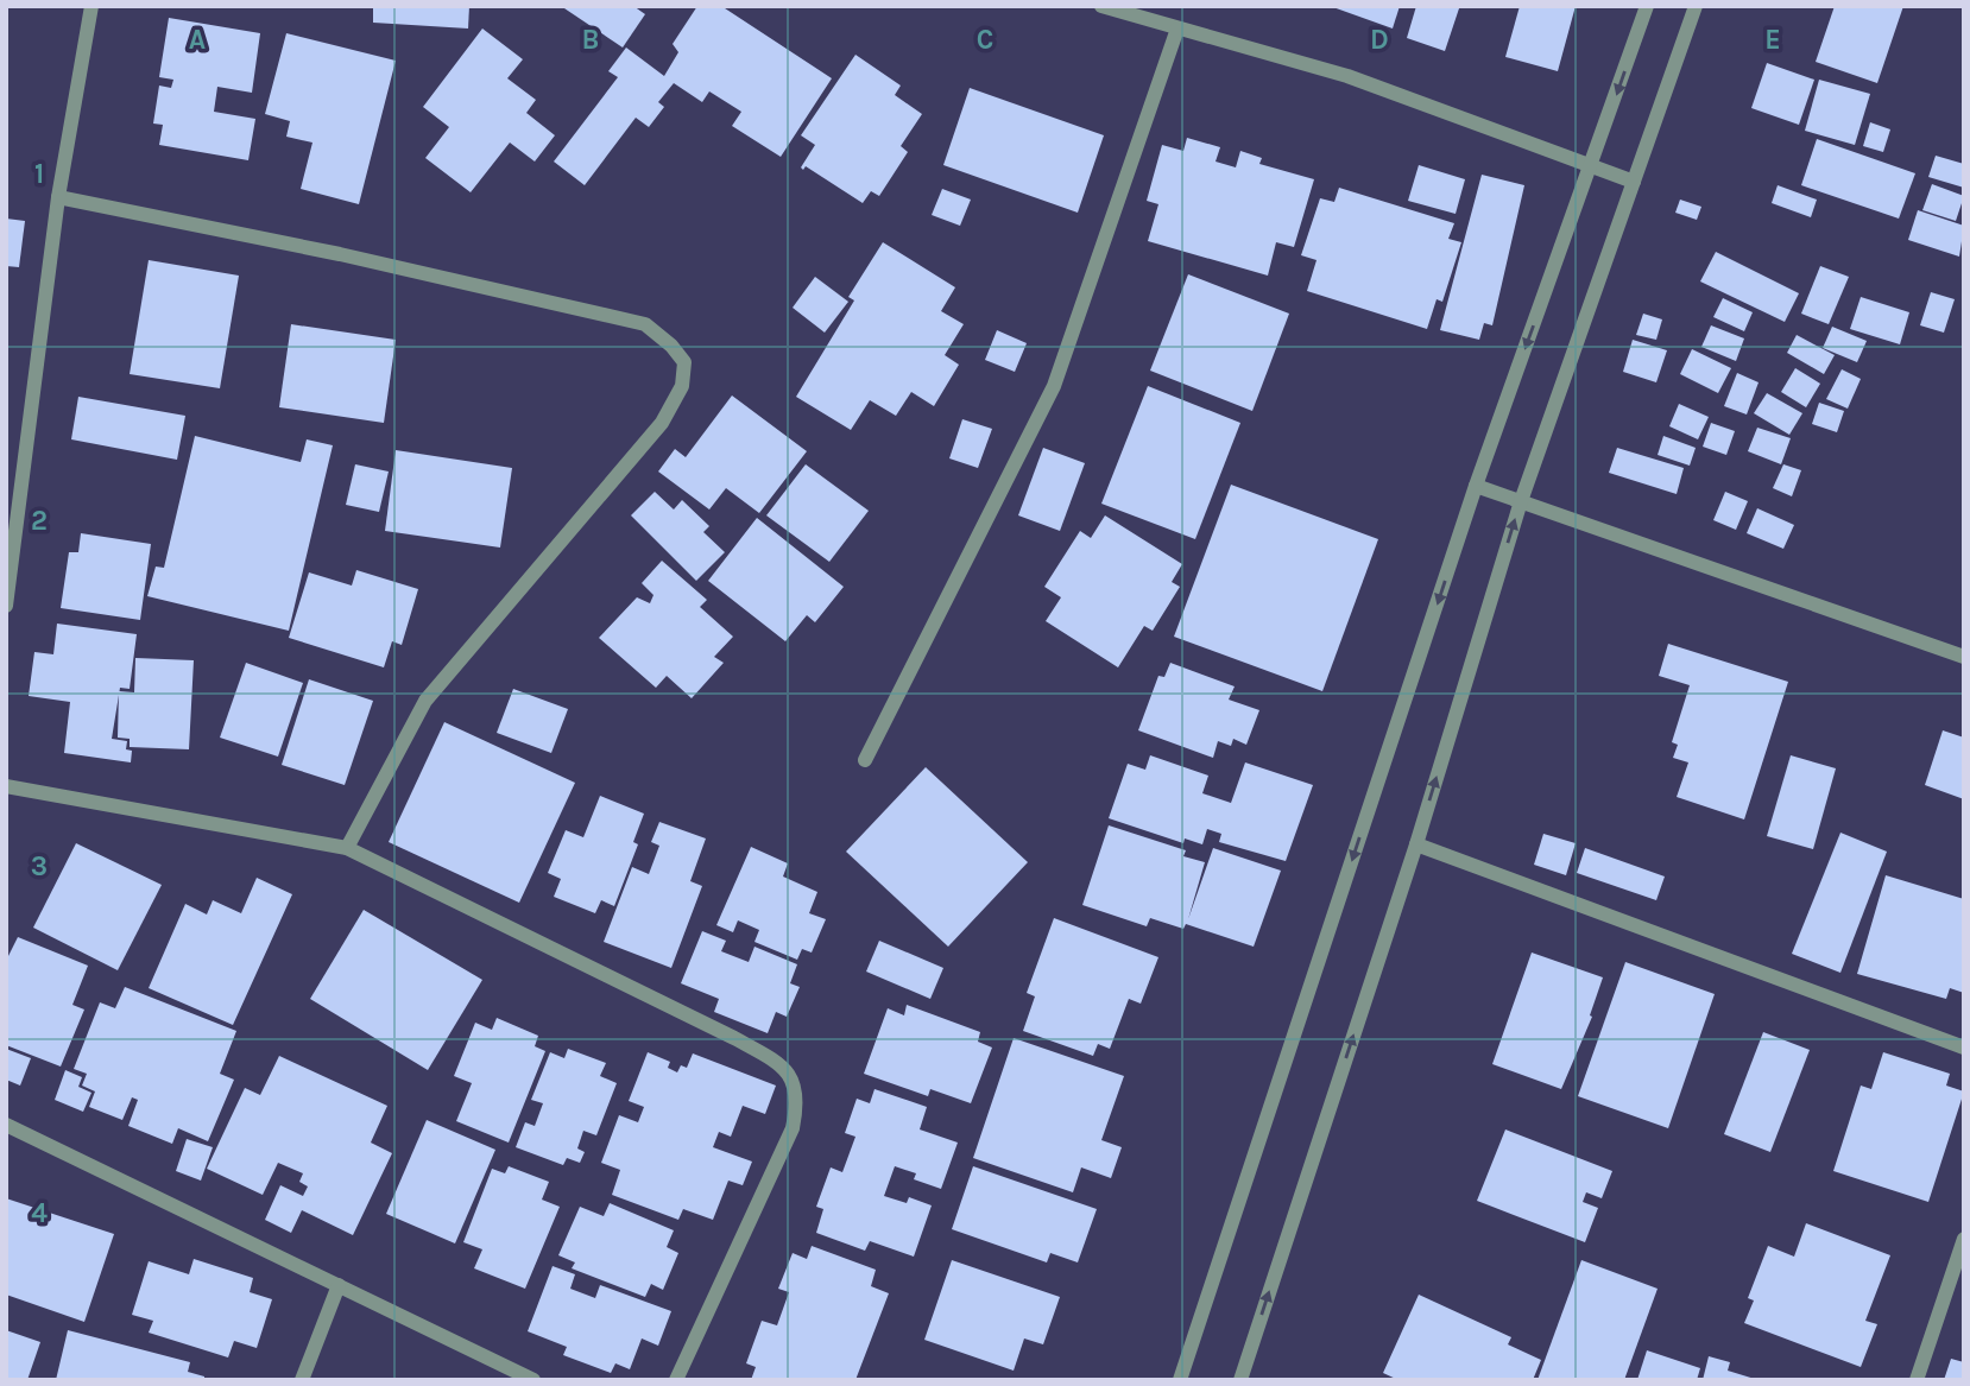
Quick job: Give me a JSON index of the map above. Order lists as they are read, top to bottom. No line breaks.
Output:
{"grid":{"columns":["A","B","C","D","E"],"rows":["1","2","3","4"]}}
